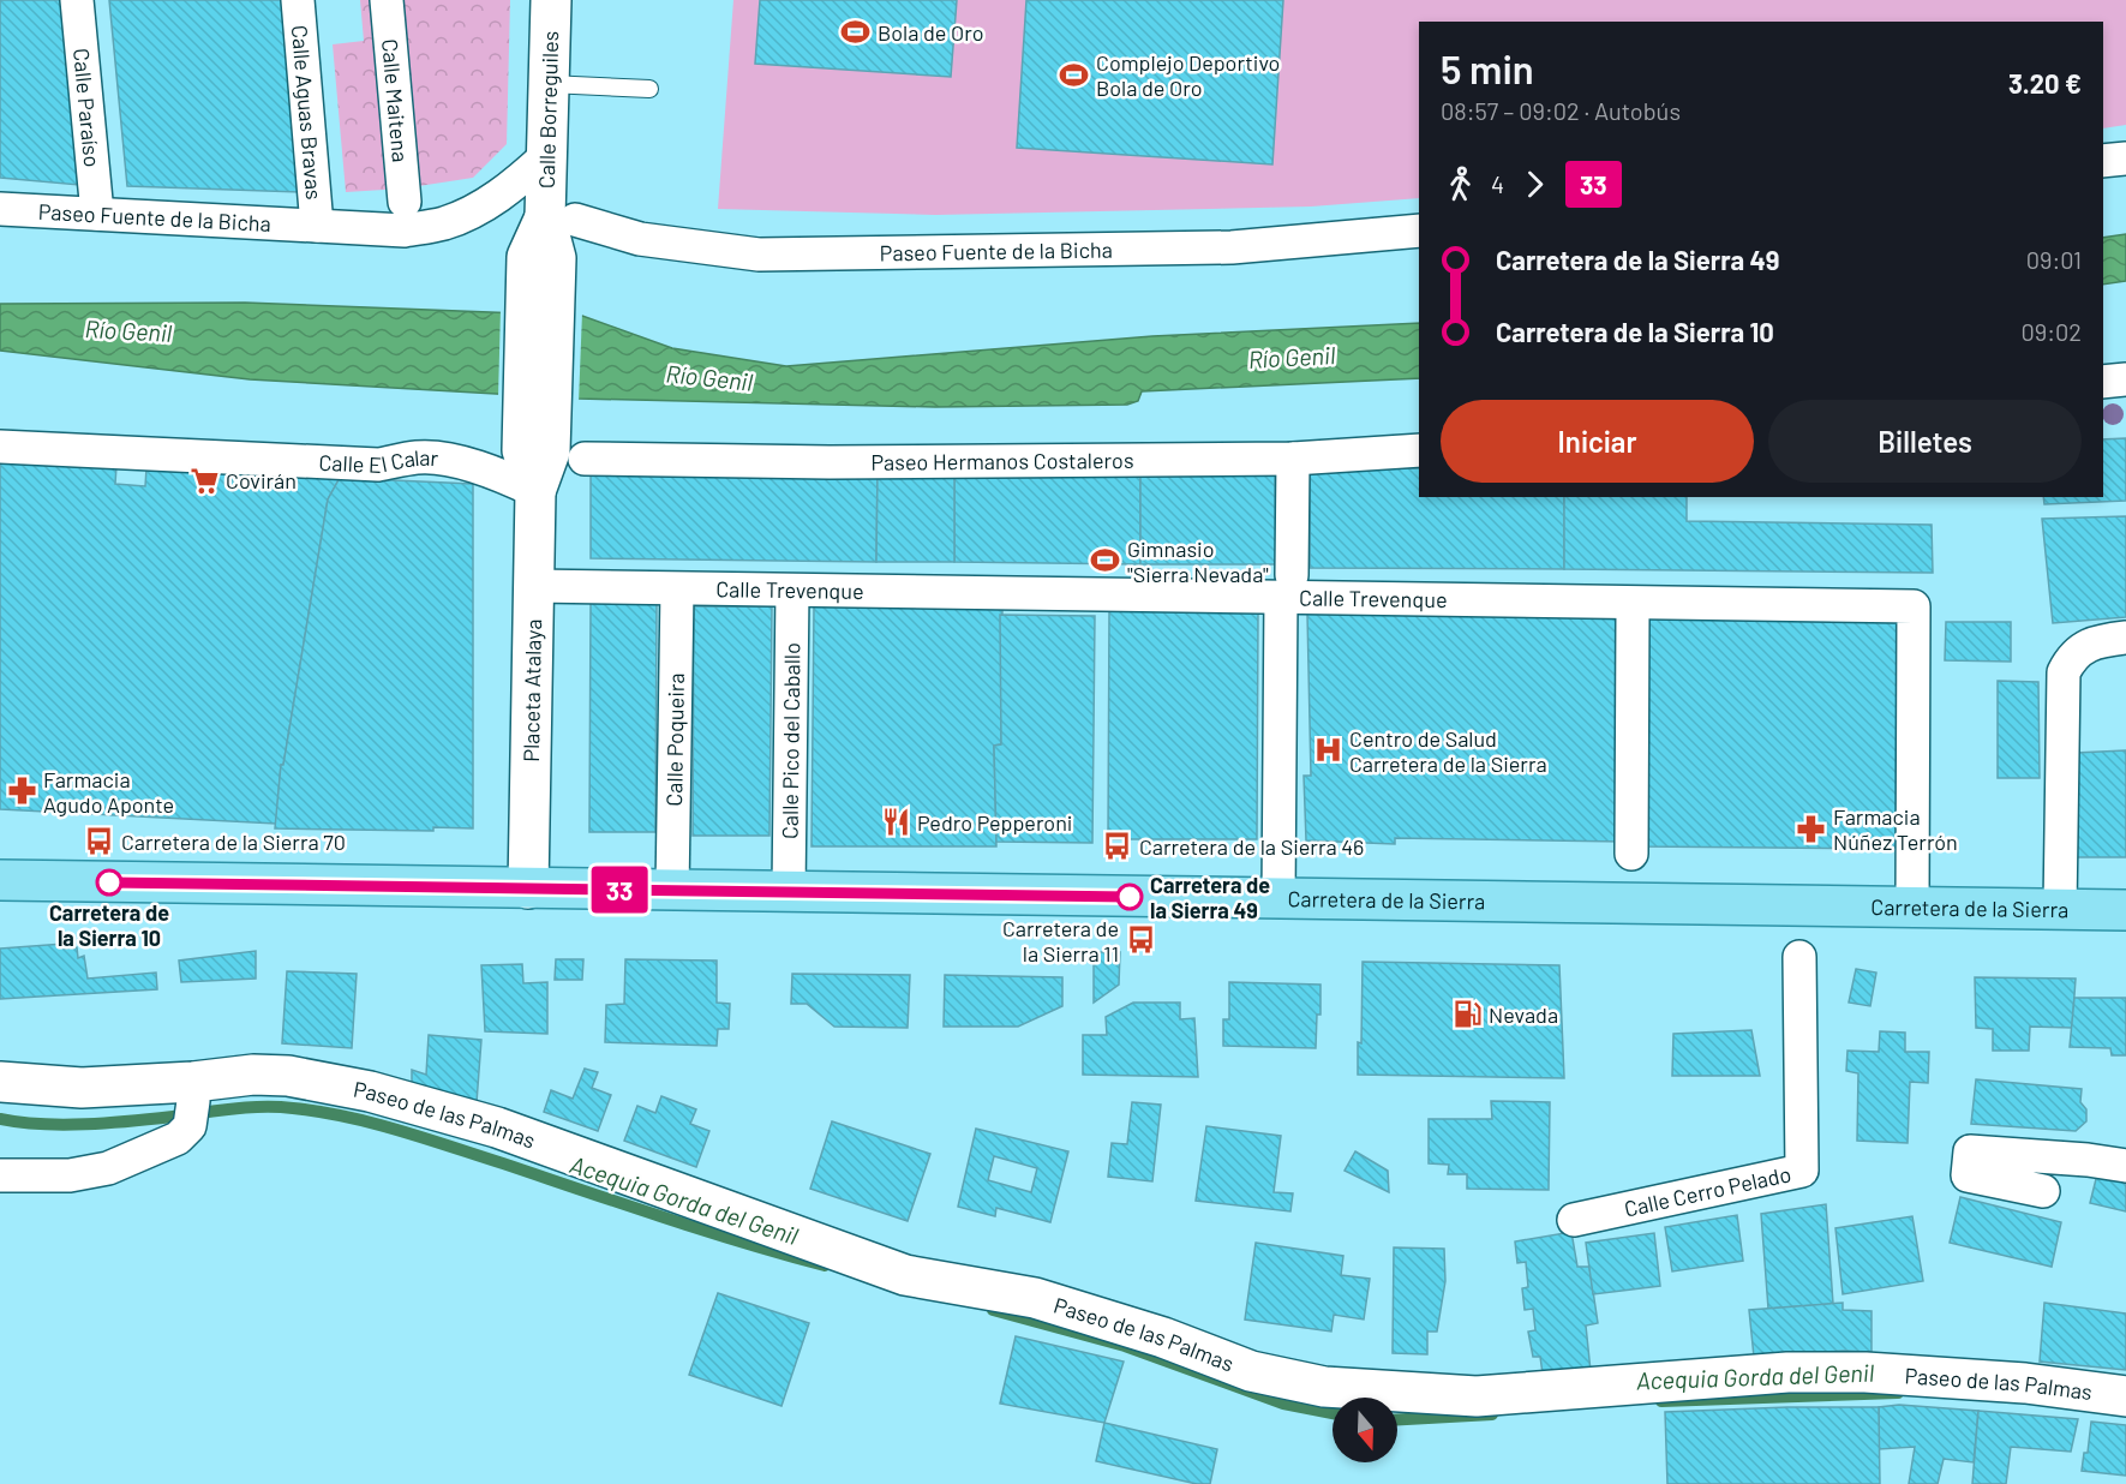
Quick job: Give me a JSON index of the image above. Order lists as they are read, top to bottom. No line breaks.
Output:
{"streets":{"main road":["Carretera de la Sierra"],"street":["Calle Maitena","Calle Paraíso","Calle Borreguiles","Calle Aguas Bravas","Paseo Fuente de la Bicha","Calle El Calar","Paseo Hermanos Costaleros","Calle Trevenque","Placeta Atalaya","Calle Poqueira","Calle Pico del Caballo","Paseo de las Palmas","Calle Cerro Pelado"]},"crossings":[["Calle Paraíso","Paseo Fuente de la Bicha"],["Calle Borreguiles","Paseo Fuente de la Bicha"],["Calle Borreguiles","Paseo Hermanos Costaleros"],["Calle Borreguiles","Placeta Atalaya"],["Calle Aguas Bravas","Paseo Fuente de la Bicha"],["Calle El Calar","Placeta Atalaya"],["Paseo Hermanos Costaleros","Placeta Atalaya"],["Calle Trevenque","Placeta Atalaya"],["Calle Trevenque","Calle Poqueira"],["Calle Trevenque","Calle Pico del Caballo"],["Calle Trevenque","Carretera de la Sierra"],["Placeta Atalaya","Carretera de la Sierra"],["Calle Poqueira","Carretera de la Sierra"],["Calle Pico del Caballo","Carretera de la Sierra"]],"water":["Río Genil","Acequia Gorda del Genil"],"places":{"sports":["Bola de Oro","Complejo Deportivo Bola de Oro","Gimnasio \"Sierra Nevada\""],"supermarket":["Covirán"],"hospital":["Centro de Salud Carretera de la Sierra"],"pharmacy":["Farmacia Agudo Aponte","Farmacia Núñez Terrón"],"restaurant":["Pedro Pepperoni"],"bus stop":["Carretera de la Sierra 70","Carretera de la Sierra 46","Carretera de la Sierra 11"],"other":["Carretera de la Sierra 10","Carretera de la Sierra 49"],"fuel station":["Nevada"]},"lines":["bus line 33"],"north":"bottom","page":{"on_map":"33","heading":["5 min","08:57 – 09:02 · Autobús","3.20 €"],"legs":["4","33"],"list":[{"name":"Carretera de la Sierra 49","value":"09:01"},{"name":"Carretera de la Sierra 10","value":"09:02"}],"buttons":["Iniciar","Billetes"]}}
